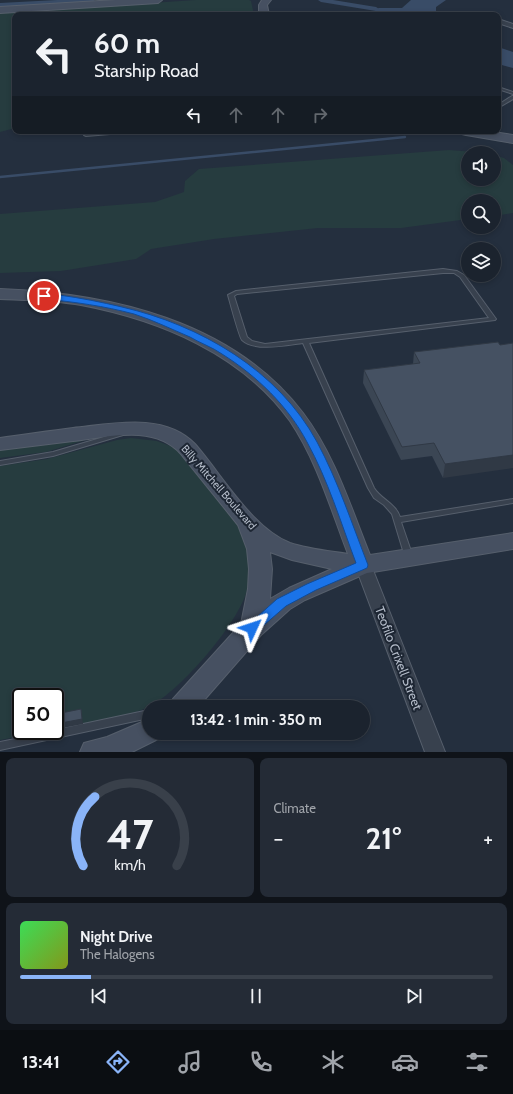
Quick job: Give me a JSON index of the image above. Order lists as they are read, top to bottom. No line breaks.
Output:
{"streets":{"street":["Billy Mitchell Boulevard","Teofilo Crixell Street"]},"crossings":[["Billy Mitchell Boulevard","Teofilo Crixell Street"]],"page":{"turn":["60 m","Starship Road"],"limit":"50","trip":"13:42 · 1 min · 350 m","tile":"Climate","heat":["−","21°","+"],"song":["Night Drive","The Halogens"],"tabs":"13:41","gauge":["47","km/h"]}}
